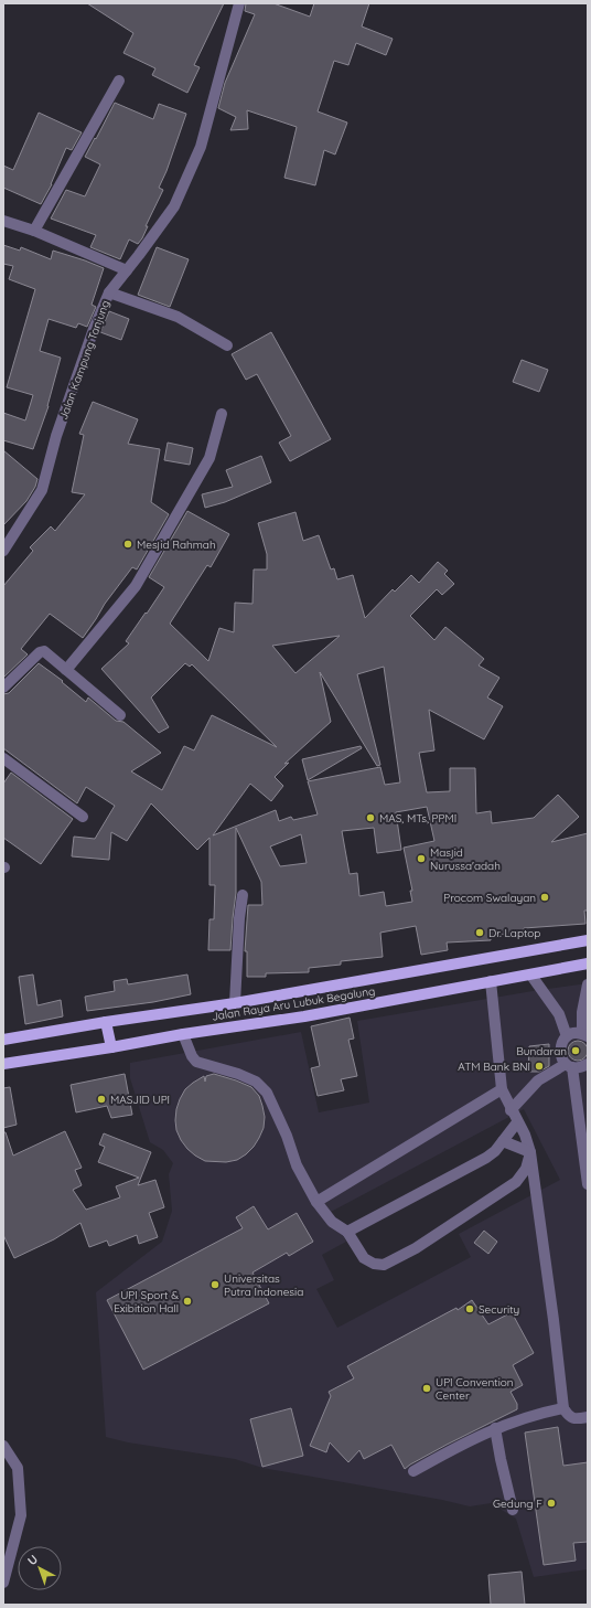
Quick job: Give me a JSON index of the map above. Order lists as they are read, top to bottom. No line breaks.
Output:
{"streets":{"main road":["Jalan Raya Aru Lubuk Begalung"],"street":["Jalan Kampung Tanjung"]},"places":["Mesjid Rahmah","MAS, MTs, PPMI","Masjid Nurussa'adah","Procom Swalayan","Dr. Laptop","Bundaran","ATM Bank BNI","MASJID UPI","Universitas Putra Indonesia","UPI Sport & Exibition Hall","Security","UPI Convention Center","Gedung F"],"north":"top left"}
